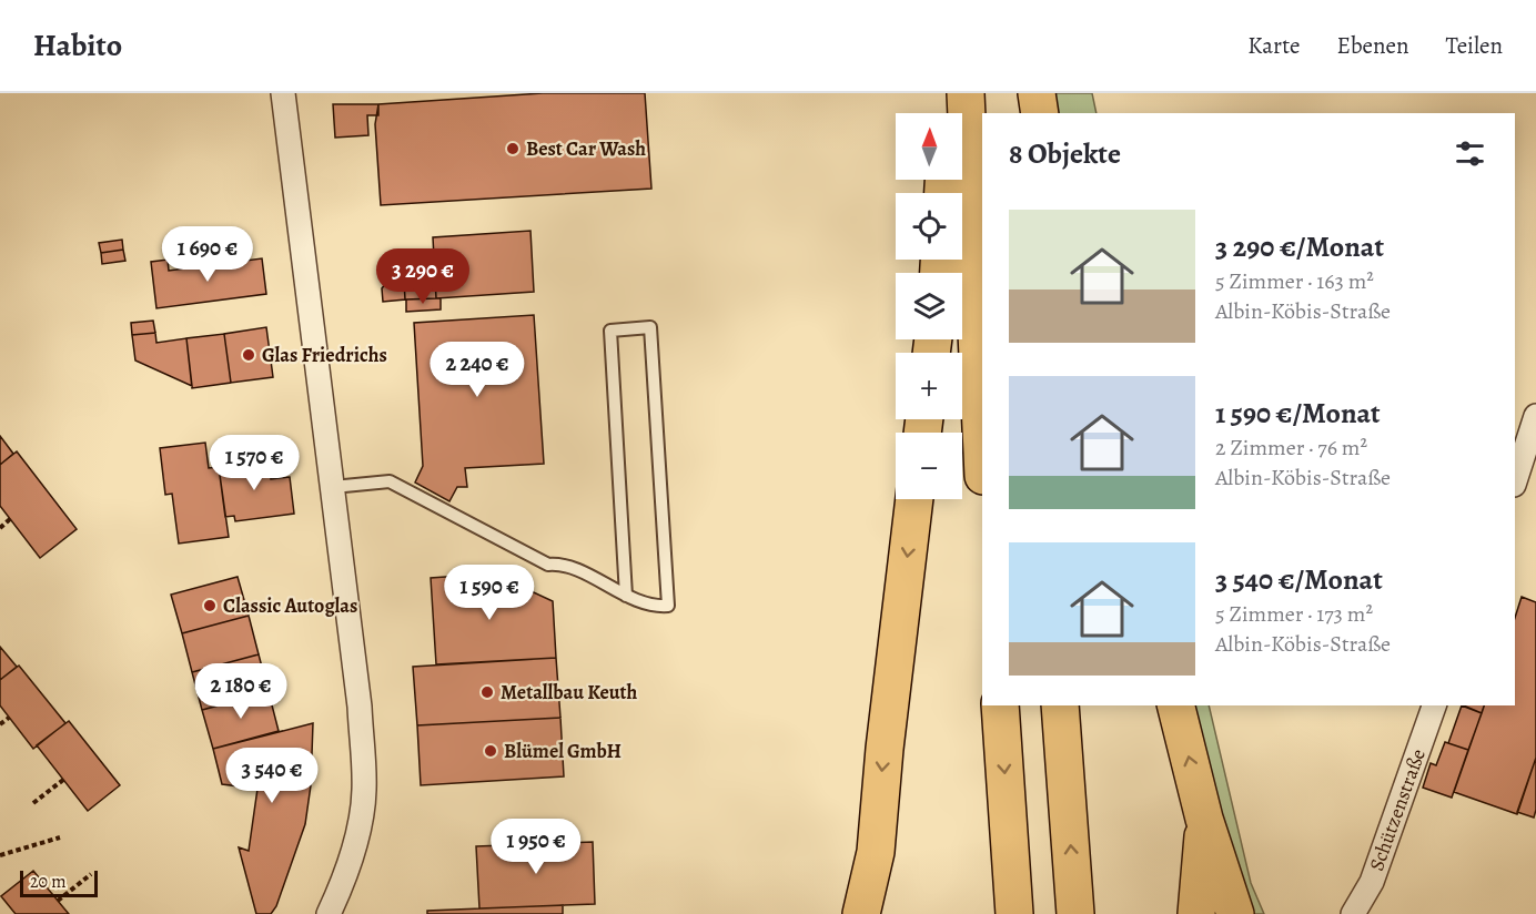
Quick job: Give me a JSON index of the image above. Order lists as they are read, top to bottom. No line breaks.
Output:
{"streets":{"street":["Schützenstraße"]},"places":["Best Car Wash","Glas Friedrichs","Classic Autoglas","Metallbau Keuth","Blümel GmbH"],"scale_bar":"20 m","north":"top","page":{"header":"Habito","nav":["Karte","Ebenen","Teilen"],"map_buttons":["+","−"],"heading":"8 Objekte","list":[{"name":"3 290 €/Monat","note":"5 Zimmer · 163 m² · Albin-Köbis-Straße"},{"name":"1 590 €/Monat","note":"2 Zimmer · 76 m² · Albin-Köbis-Straße"},{"name":"3 540 €/Monat","note":"5 Zimmer · 173 m² · Albin-Köbis-Straße"}],"price":["1 690 €","3 290 €","2 240 €","1 570 €","1 590 €","2 180 €","3 540 €","1 950 €"],"scale":"20 m"}}
